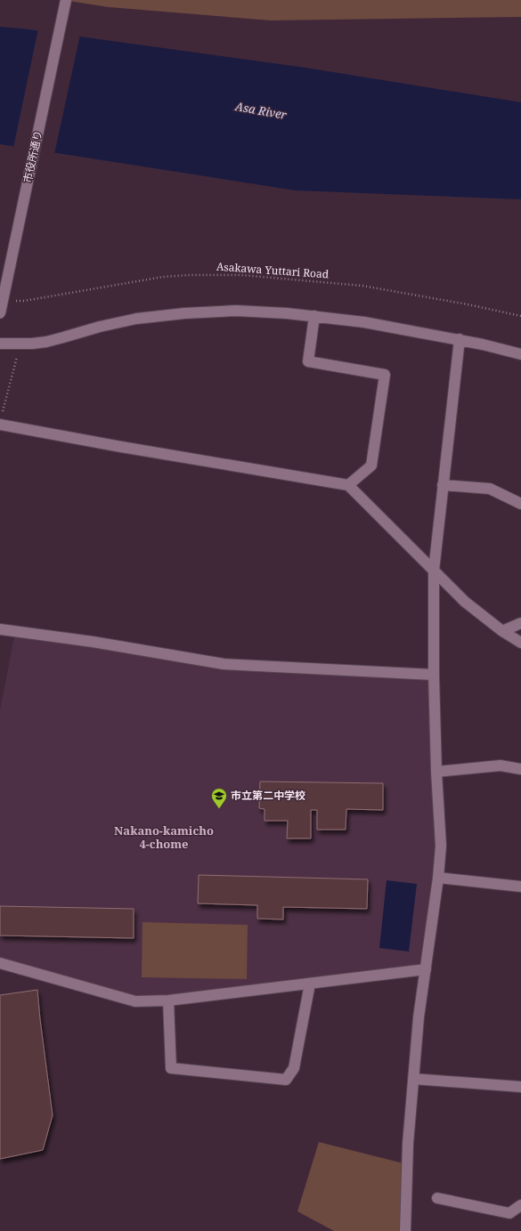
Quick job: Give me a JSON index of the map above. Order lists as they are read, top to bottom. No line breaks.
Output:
{"streets":{"street":["市役所通り"],"path":["Asakawa Yuttari Road"]},"districts":["Nakano-kamicho 4-chome"],"water":["Asa River"],"places":{"school or university":["市立第二中学校"]}}
